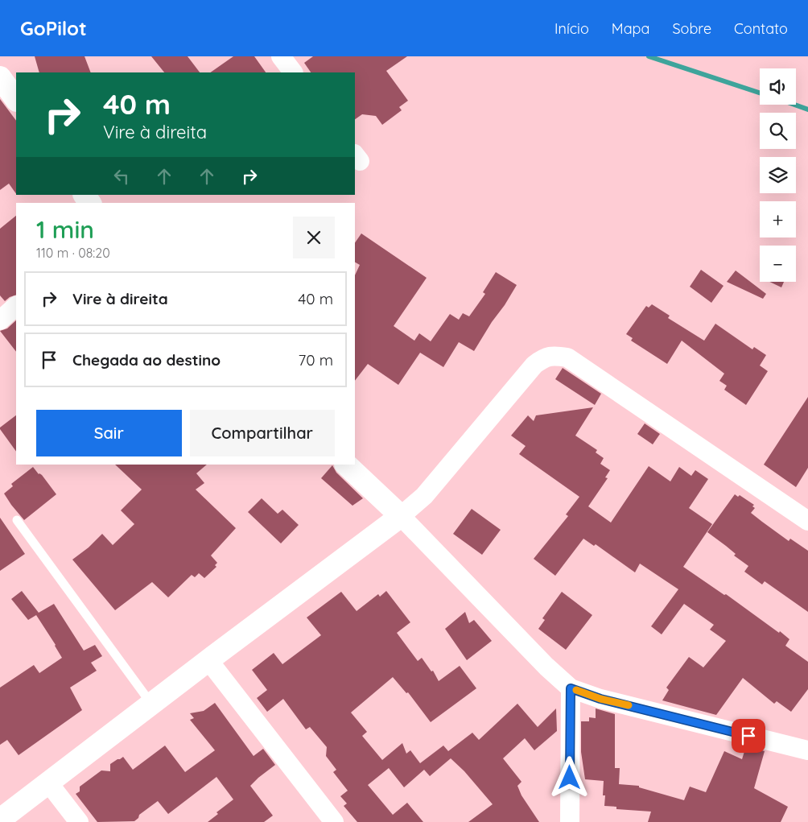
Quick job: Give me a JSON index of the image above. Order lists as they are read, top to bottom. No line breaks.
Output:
{"page":{"header":"GoPilot","nav":["Início","Mapa","Sobre","Contato"],"map_buttons":["+","−"],"turn":["40 m","Vire à direita"],"heading":["1 min","110 m · 08:20"],"list":[{"name":"Vire à direita","value":"40 m"},{"name":"Chegada ao destino","value":"70 m"}],"buttons":["Sair","Compartilhar"]}}
